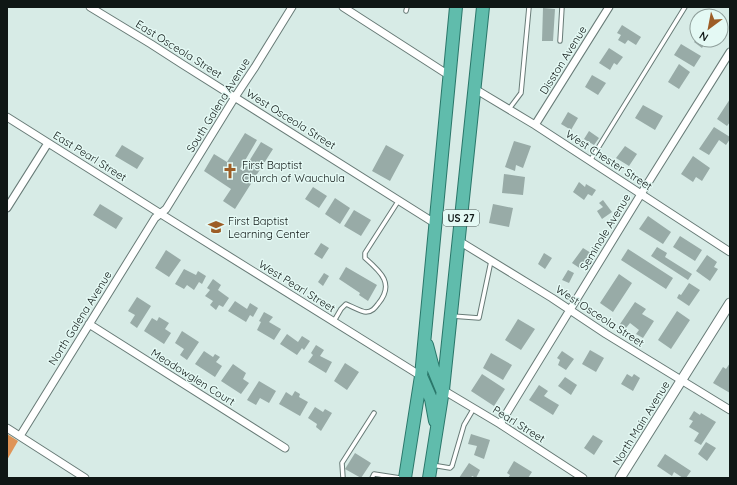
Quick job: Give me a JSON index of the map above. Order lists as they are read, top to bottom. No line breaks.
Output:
{"streets":{"highway":["US 27"],"street":["East Osceola Street","Disston Avenue","South Galena Avenue","West Osceola Street","East Pearl Street","West Chester Street","Seminole Avenue","West Pearl Street","North Galena Avenue","Meadowglen Court","North Main Avenue","Pearl Street"]},"crossings":[["East Osceola Street","South Galena Avenue"],["East Osceola Street","West Osceola Street"],["Disston Avenue","West Chester Street"],["South Galena Avenue","West Osceola Street"],["South Galena Avenue","East Pearl Street"],["South Galena Avenue","West Pearl Street"],["South Galena Avenue","North Galena Avenue"],["West Osceola Street","US 27"],["West Osceola Street","Seminole Avenue"],["West Osceola Street","North Main Avenue"],["East Pearl Street","West Pearl Street"],["East Pearl Street","North Galena Avenue"],["West Chester Street","US 27"],["West Chester Street","Seminole Avenue"],["US 27","West Pearl Street"],["US 27","Pearl Street"],["Seminole Avenue","Pearl Street"],["West Pearl Street","North Galena Avenue"],["North Galena Avenue","Meadowglen Court"]],"places":{"church":["First Baptist Church of Wauchula"],"school or university":["First Baptist Learning Center"]},"north":"bottom left"}
